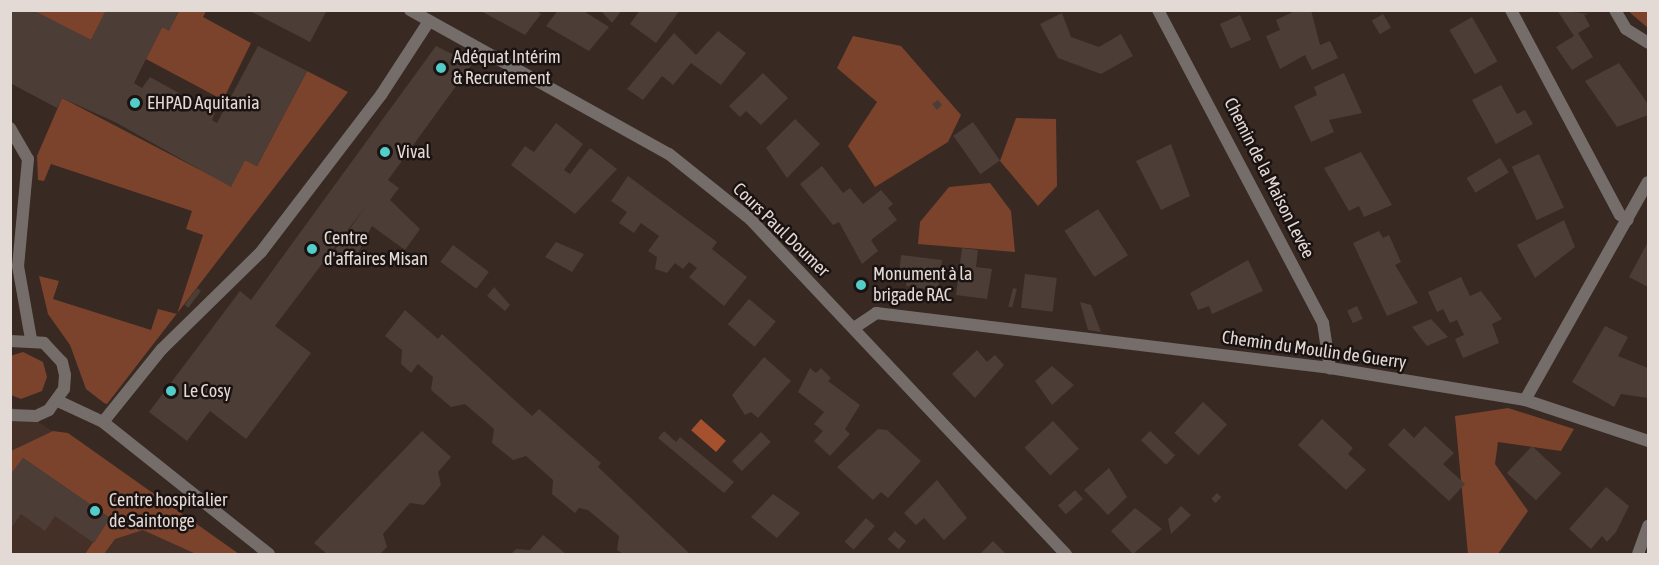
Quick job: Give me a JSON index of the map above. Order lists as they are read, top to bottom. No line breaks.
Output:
{"streets":{"street":["Chemin de la Maison Levée","Cours Paul Doumer","Chemin du Moulin de Guerry"]},"crossings":[["Chemin de la Maison Levée","Chemin du Moulin de Guerry"],["Cours Paul Doumer","Chemin du Moulin de Guerry"]],"places":["Adéquat Intérim & Recrutement","EHPAD Aquitania","Vival","Centre d'affaires Misan","Monument à la brigade RAC","Le Cosy","Centre hospitalier de Saintonge"]}
